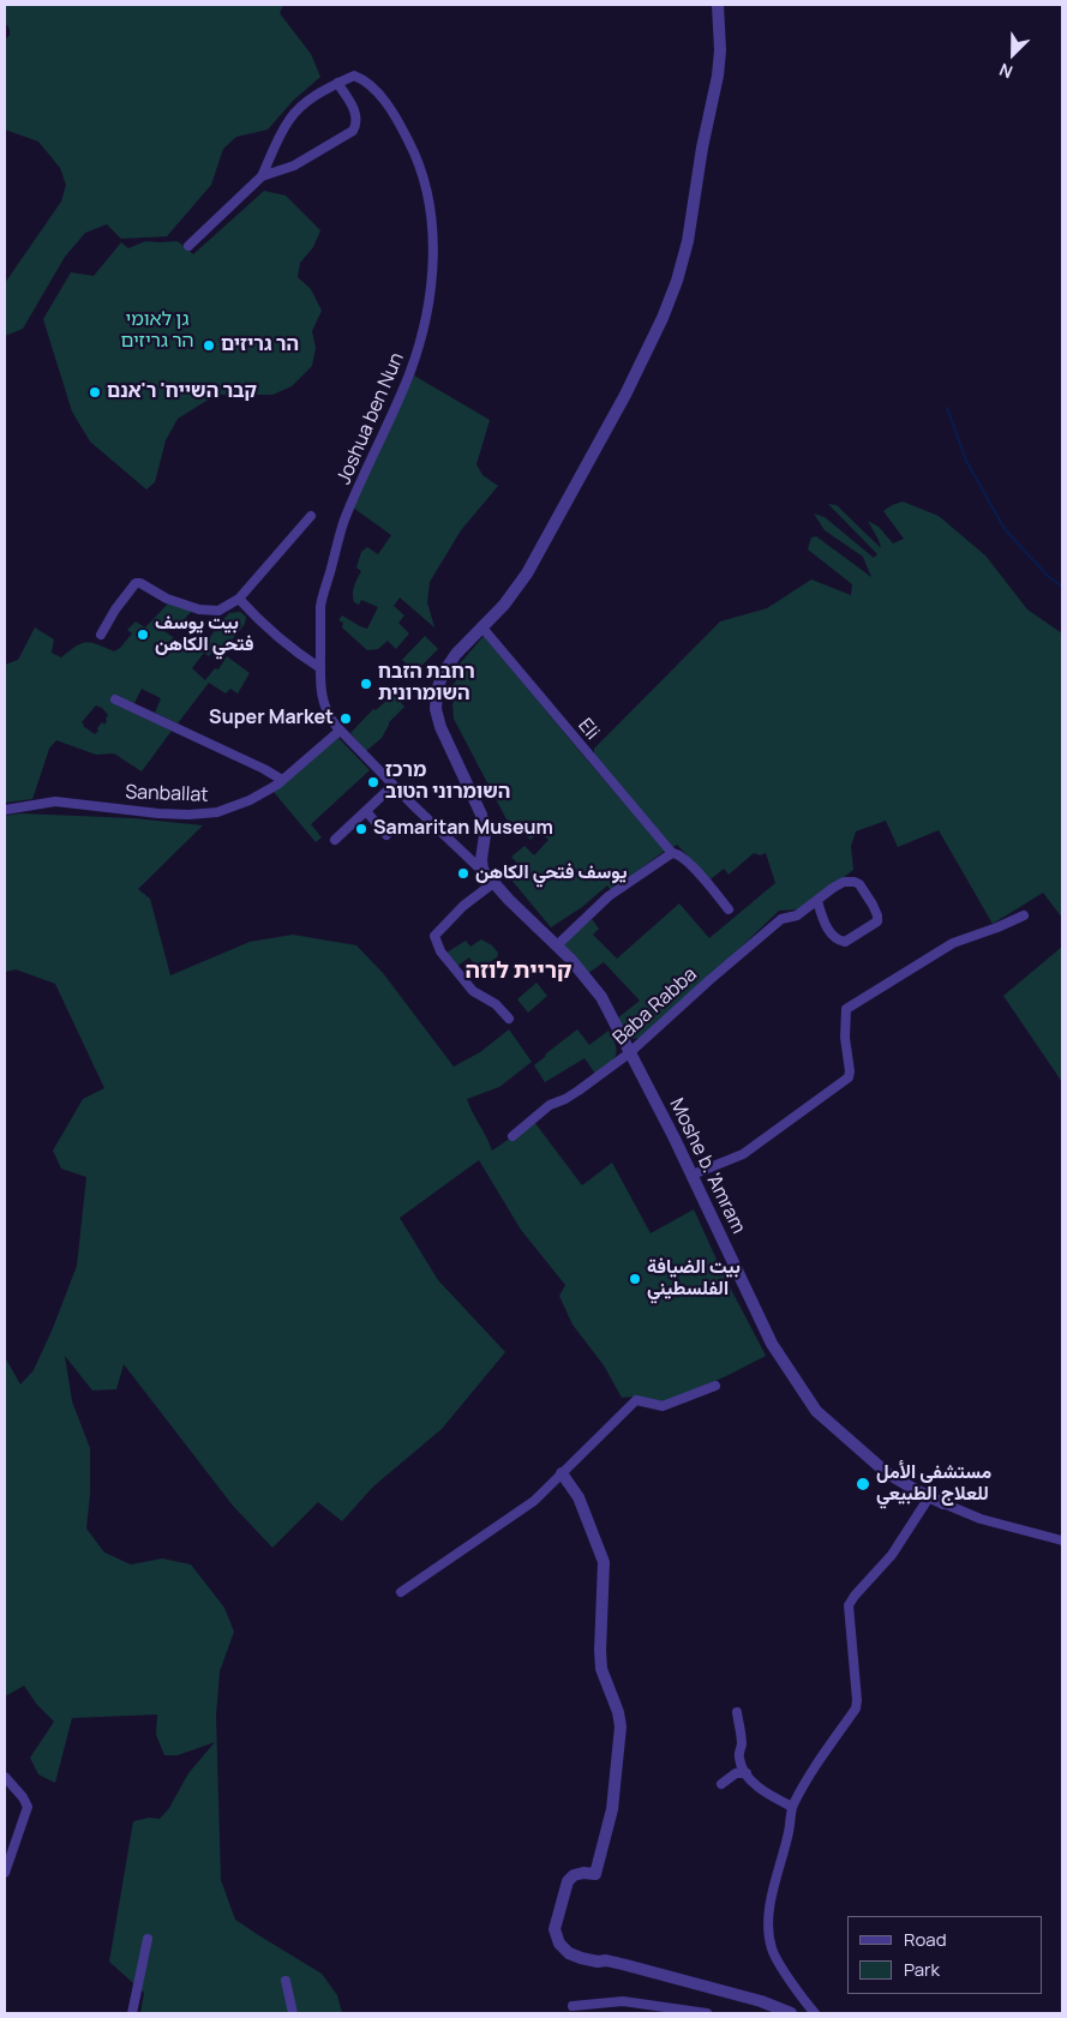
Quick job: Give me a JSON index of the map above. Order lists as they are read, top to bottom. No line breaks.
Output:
{"streets":{"street":["Joshua ben Nun","Eli","Sanballat","Baba Rabba","Moshe b. 'Amram"]},"crossings":[["Joshua ben Nun","Sanballat"],["Joshua ben Nun","Moshe b. 'Amram"],["Baba Rabba","Moshe b. 'Amram"]],"districts":["קריית לוזה"],"parks":["גן לאומי הר גריזים"],"places":["הר גריזים","קבר השייח' ר'אנם","بيت يوسف فتحي الكاهن","רחבת הזבח השומרונית","Super Market","מרכז השומרוני הטוב","Samaritan Museum","يوسف فتحي الكاهن","بيت الضيافة الفلسطيني","مستشفى الأمل للعلاج الطبيعي"],"legend":["Road","Park"],"north":"bottom left"}
